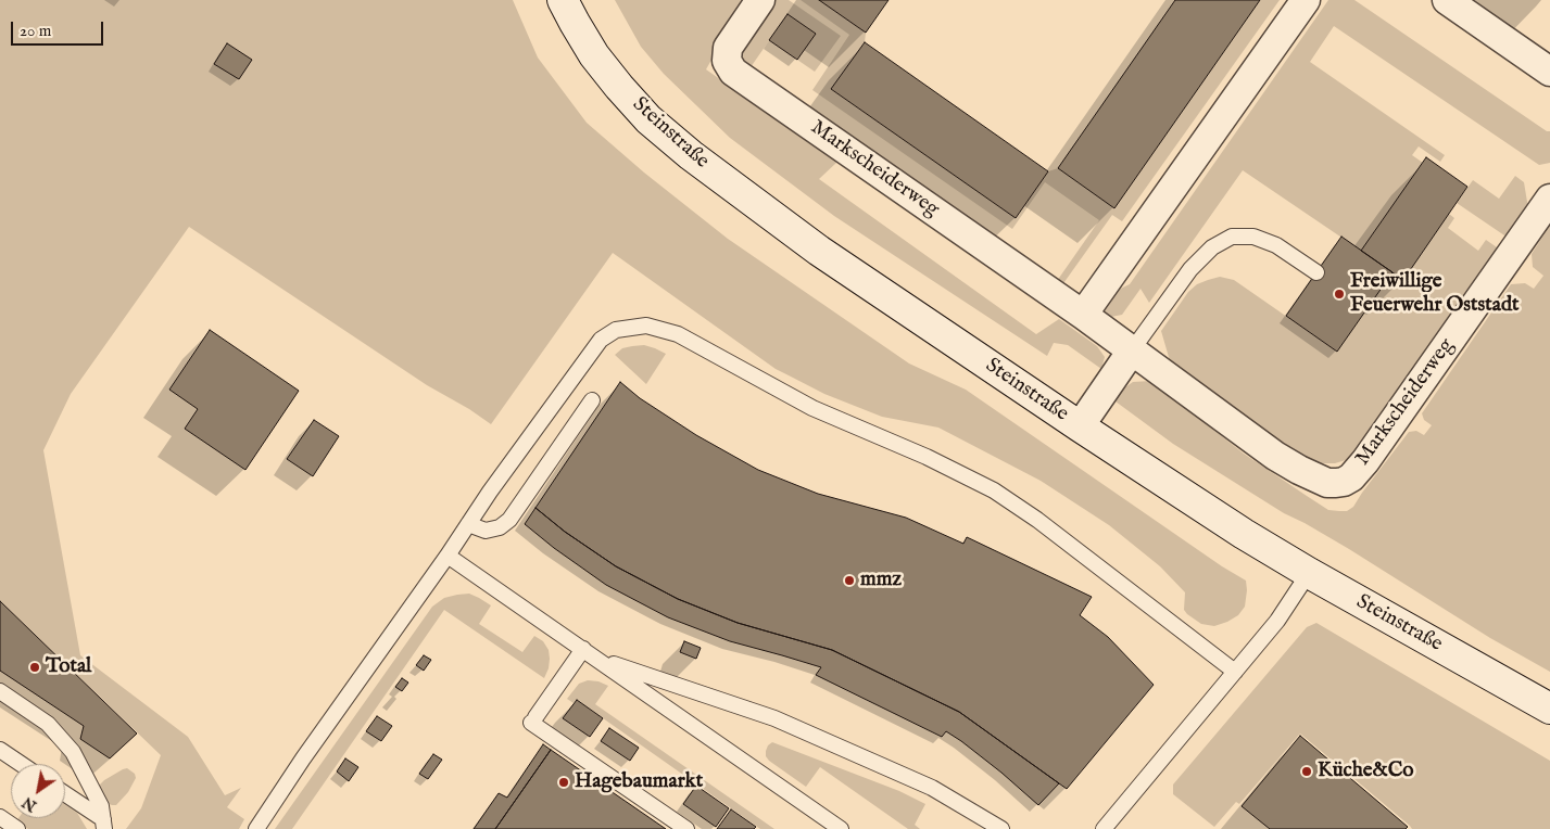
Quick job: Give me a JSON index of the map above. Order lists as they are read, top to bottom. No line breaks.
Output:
{"streets":{"street":["Steinstraße","Markscheiderweg"]},"places":["Freiwillige Feuerwehr Oststadt","mmz","Total","Küche&Co","Hagebaumarkt"],"scale_bar":"20 m","north":"bottom left"}
